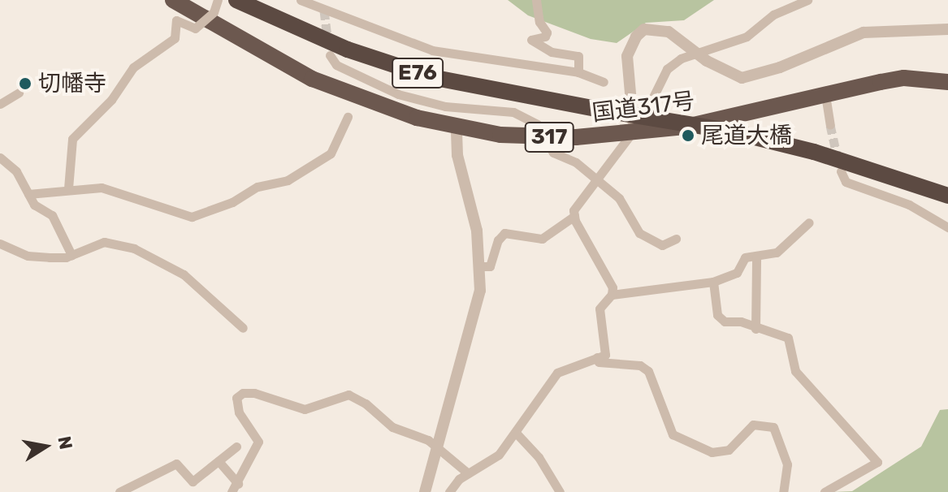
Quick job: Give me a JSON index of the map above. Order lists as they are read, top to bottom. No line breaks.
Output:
{"streets":{"highway":["E76","国道317号","317"]},"places":["切幡寺","尾道大橋"],"north":"right"}
